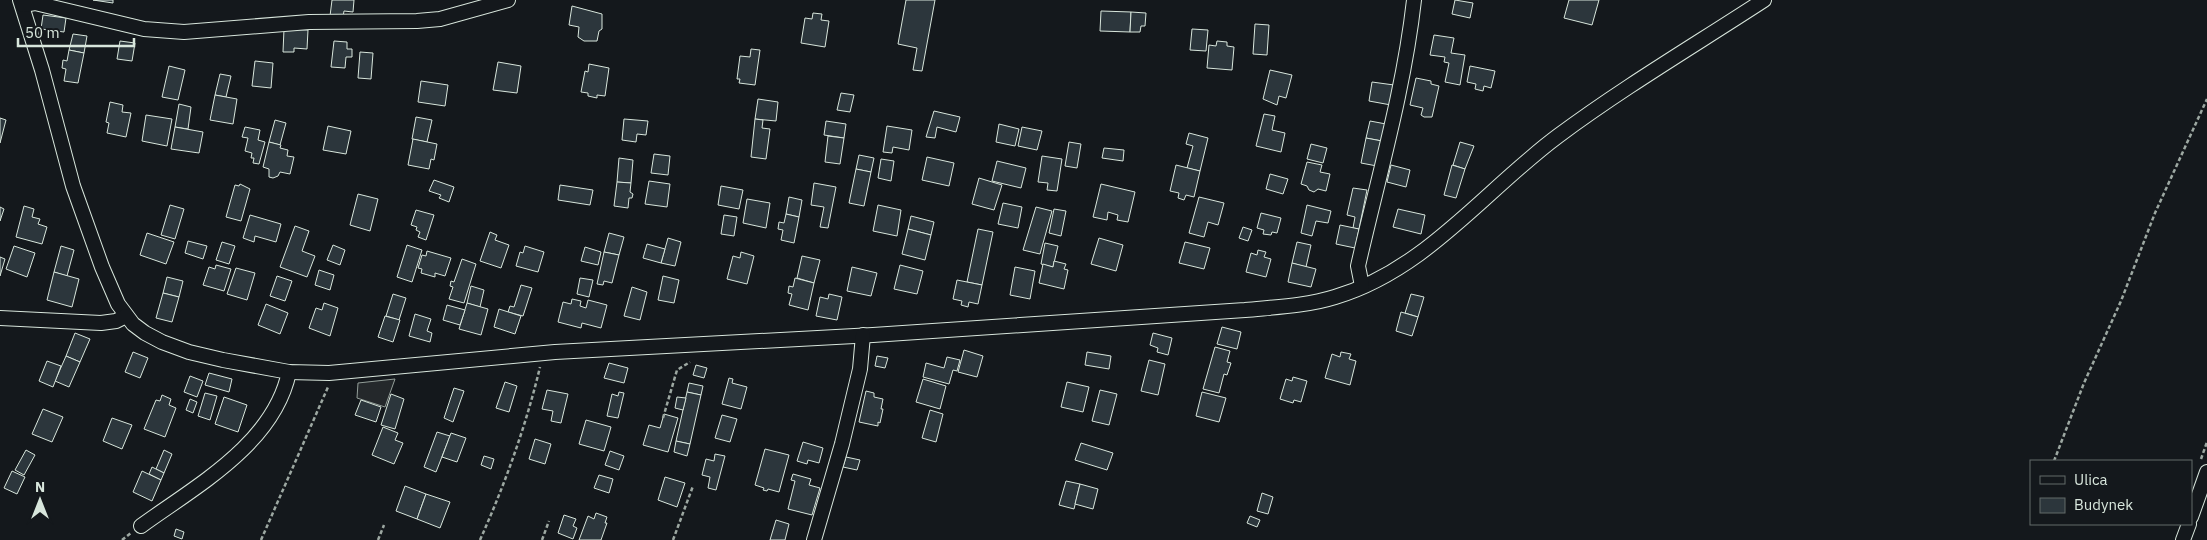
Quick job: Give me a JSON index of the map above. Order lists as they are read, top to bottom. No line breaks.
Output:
{"legend":["Ulica","Budynek"],"scale_bar":"50 m","north":"top"}
